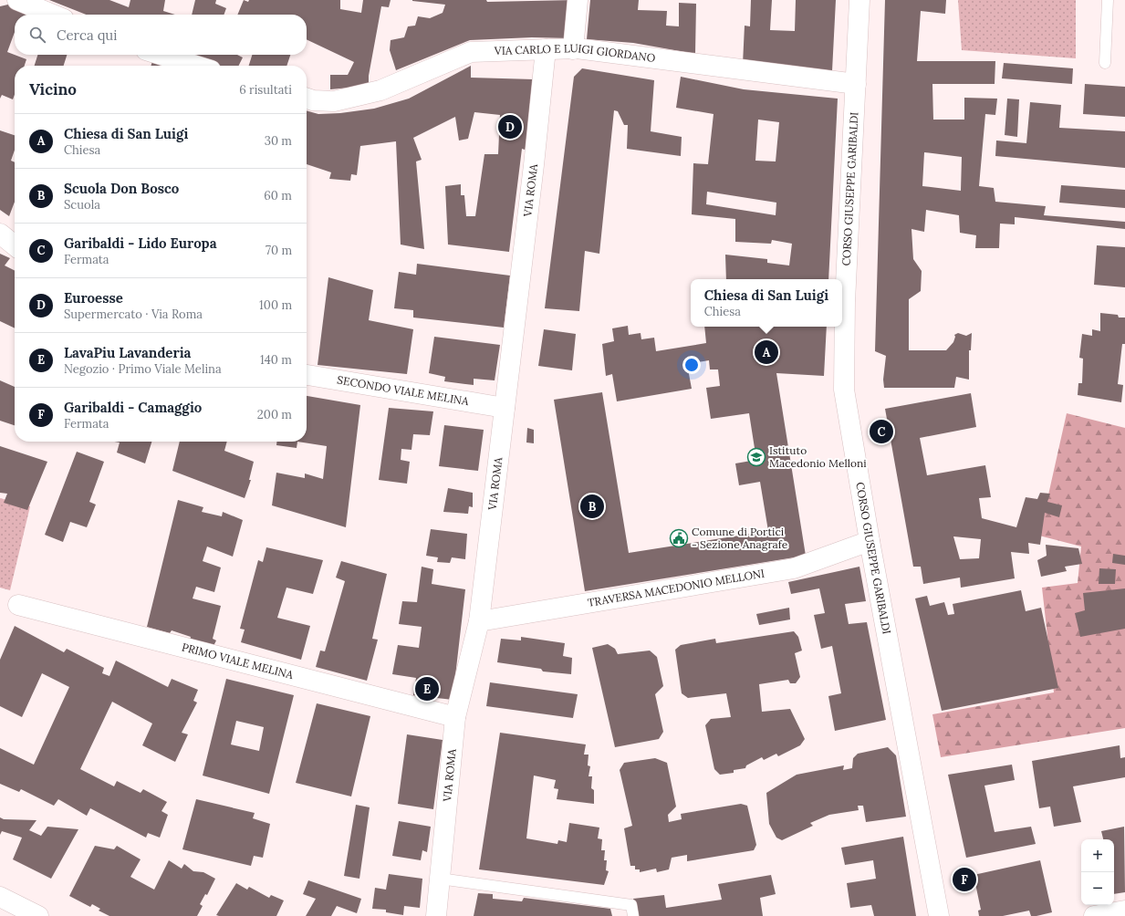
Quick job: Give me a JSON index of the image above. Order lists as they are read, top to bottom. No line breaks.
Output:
{"streets":{"street":["VIA CARLO E LUIGI GIORDANO","CORSO GIUSEPPE GARIBALDI","VIA ROMA","SECONDO VIALE MELINA","TRAVERSA MACEDONIO MELLONI","PRIMO VIALE MELINA"]},"crossings":[["VIA CARLO E LUIGI GIORDANO","CORSO GIUSEPPE GARIBALDI"],["VIA CARLO E LUIGI GIORDANO","VIA ROMA"],["CORSO GIUSEPPE GARIBALDI","TRAVERSA MACEDONIO MELLONI"],["VIA ROMA","SECONDO VIALE MELINA"],["VIA ROMA","TRAVERSA MACEDONIO MELLONI"],["VIA ROMA","PRIMO VIALE MELINA"]],"places":{"school or university":["Istituto Macedonio Melloni"],"public building":["Comune di Portici - Sezione Anagrafe"]},"page":{"search":"Cerca qui","heading":["Vicino","6 risultati"],"pins":["D","A","C","B","E","F"],"list":[{"mark":"A","name":"Chiesa di San Luigi","note":"Chiesa","value":"30 m"},{"mark":"B","name":"Scuola Don Bosco","note":"Scuola","value":"60 m"},{"mark":"C","name":"Garibaldi - Lido Europa","note":"Fermata","value":"70 m"},{"mark":"D","name":"Euroesse","note":"Supermercato · Via Roma","value":"100 m"},{"mark":"E","name":"LavaPiu Lavanderia","note":"Negozio · Primo Viale Melina","value":"140 m"},{"mark":"F","name":"Garibaldi - Camaggio","note":"Fermata","value":"200 m"}],"popup":["Chiesa di San Luigi","Chiesa"],"map_buttons":["+","−"]}}
